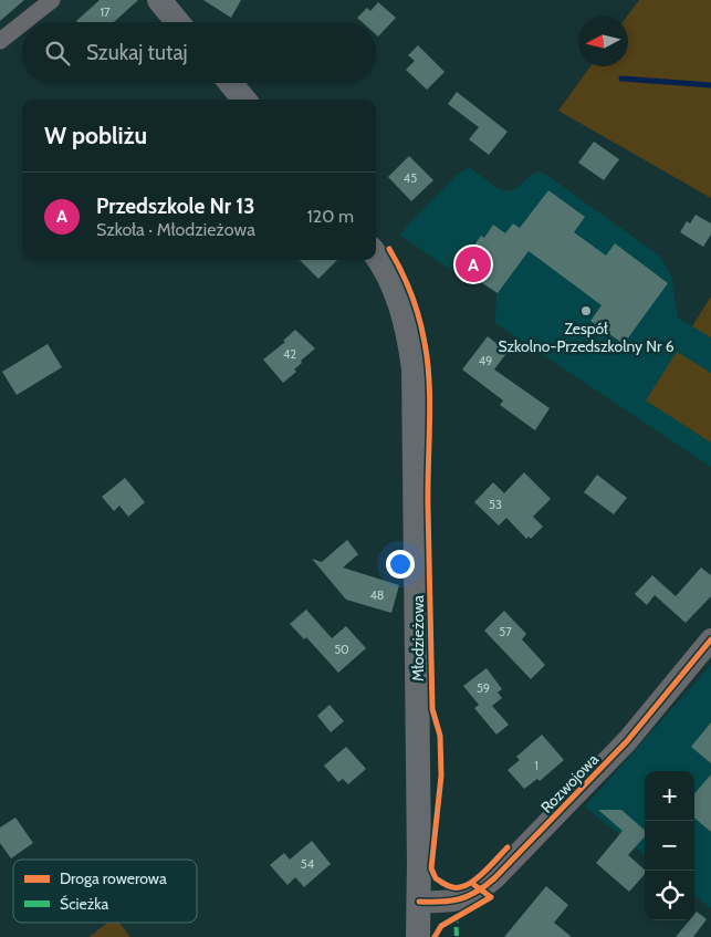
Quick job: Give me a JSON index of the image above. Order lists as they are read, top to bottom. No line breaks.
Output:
{"streets":{"main road":["Młodzieżowa"],"street":["Rozwojowa"]},"crossings":[["Młodzieżowa","Rozwojowa"]],"places":["Zespół Szkolno-Przedszkolny Nr 6"],"house_numbers":["17","45","42","49","53","48","57","50","59","1","54"],"legend":["Droga rowerowa","Ścieżka"],"north":"left","page":{"search":"Szukaj tutaj","heading":"W pobliżu","list":[{"mark":"A","name":"Przedszkole Nr 13","note":"Szkoła · Młodzieżowa","value":"120 m"}],"pins":"A","map_buttons":["+","−"]}}
